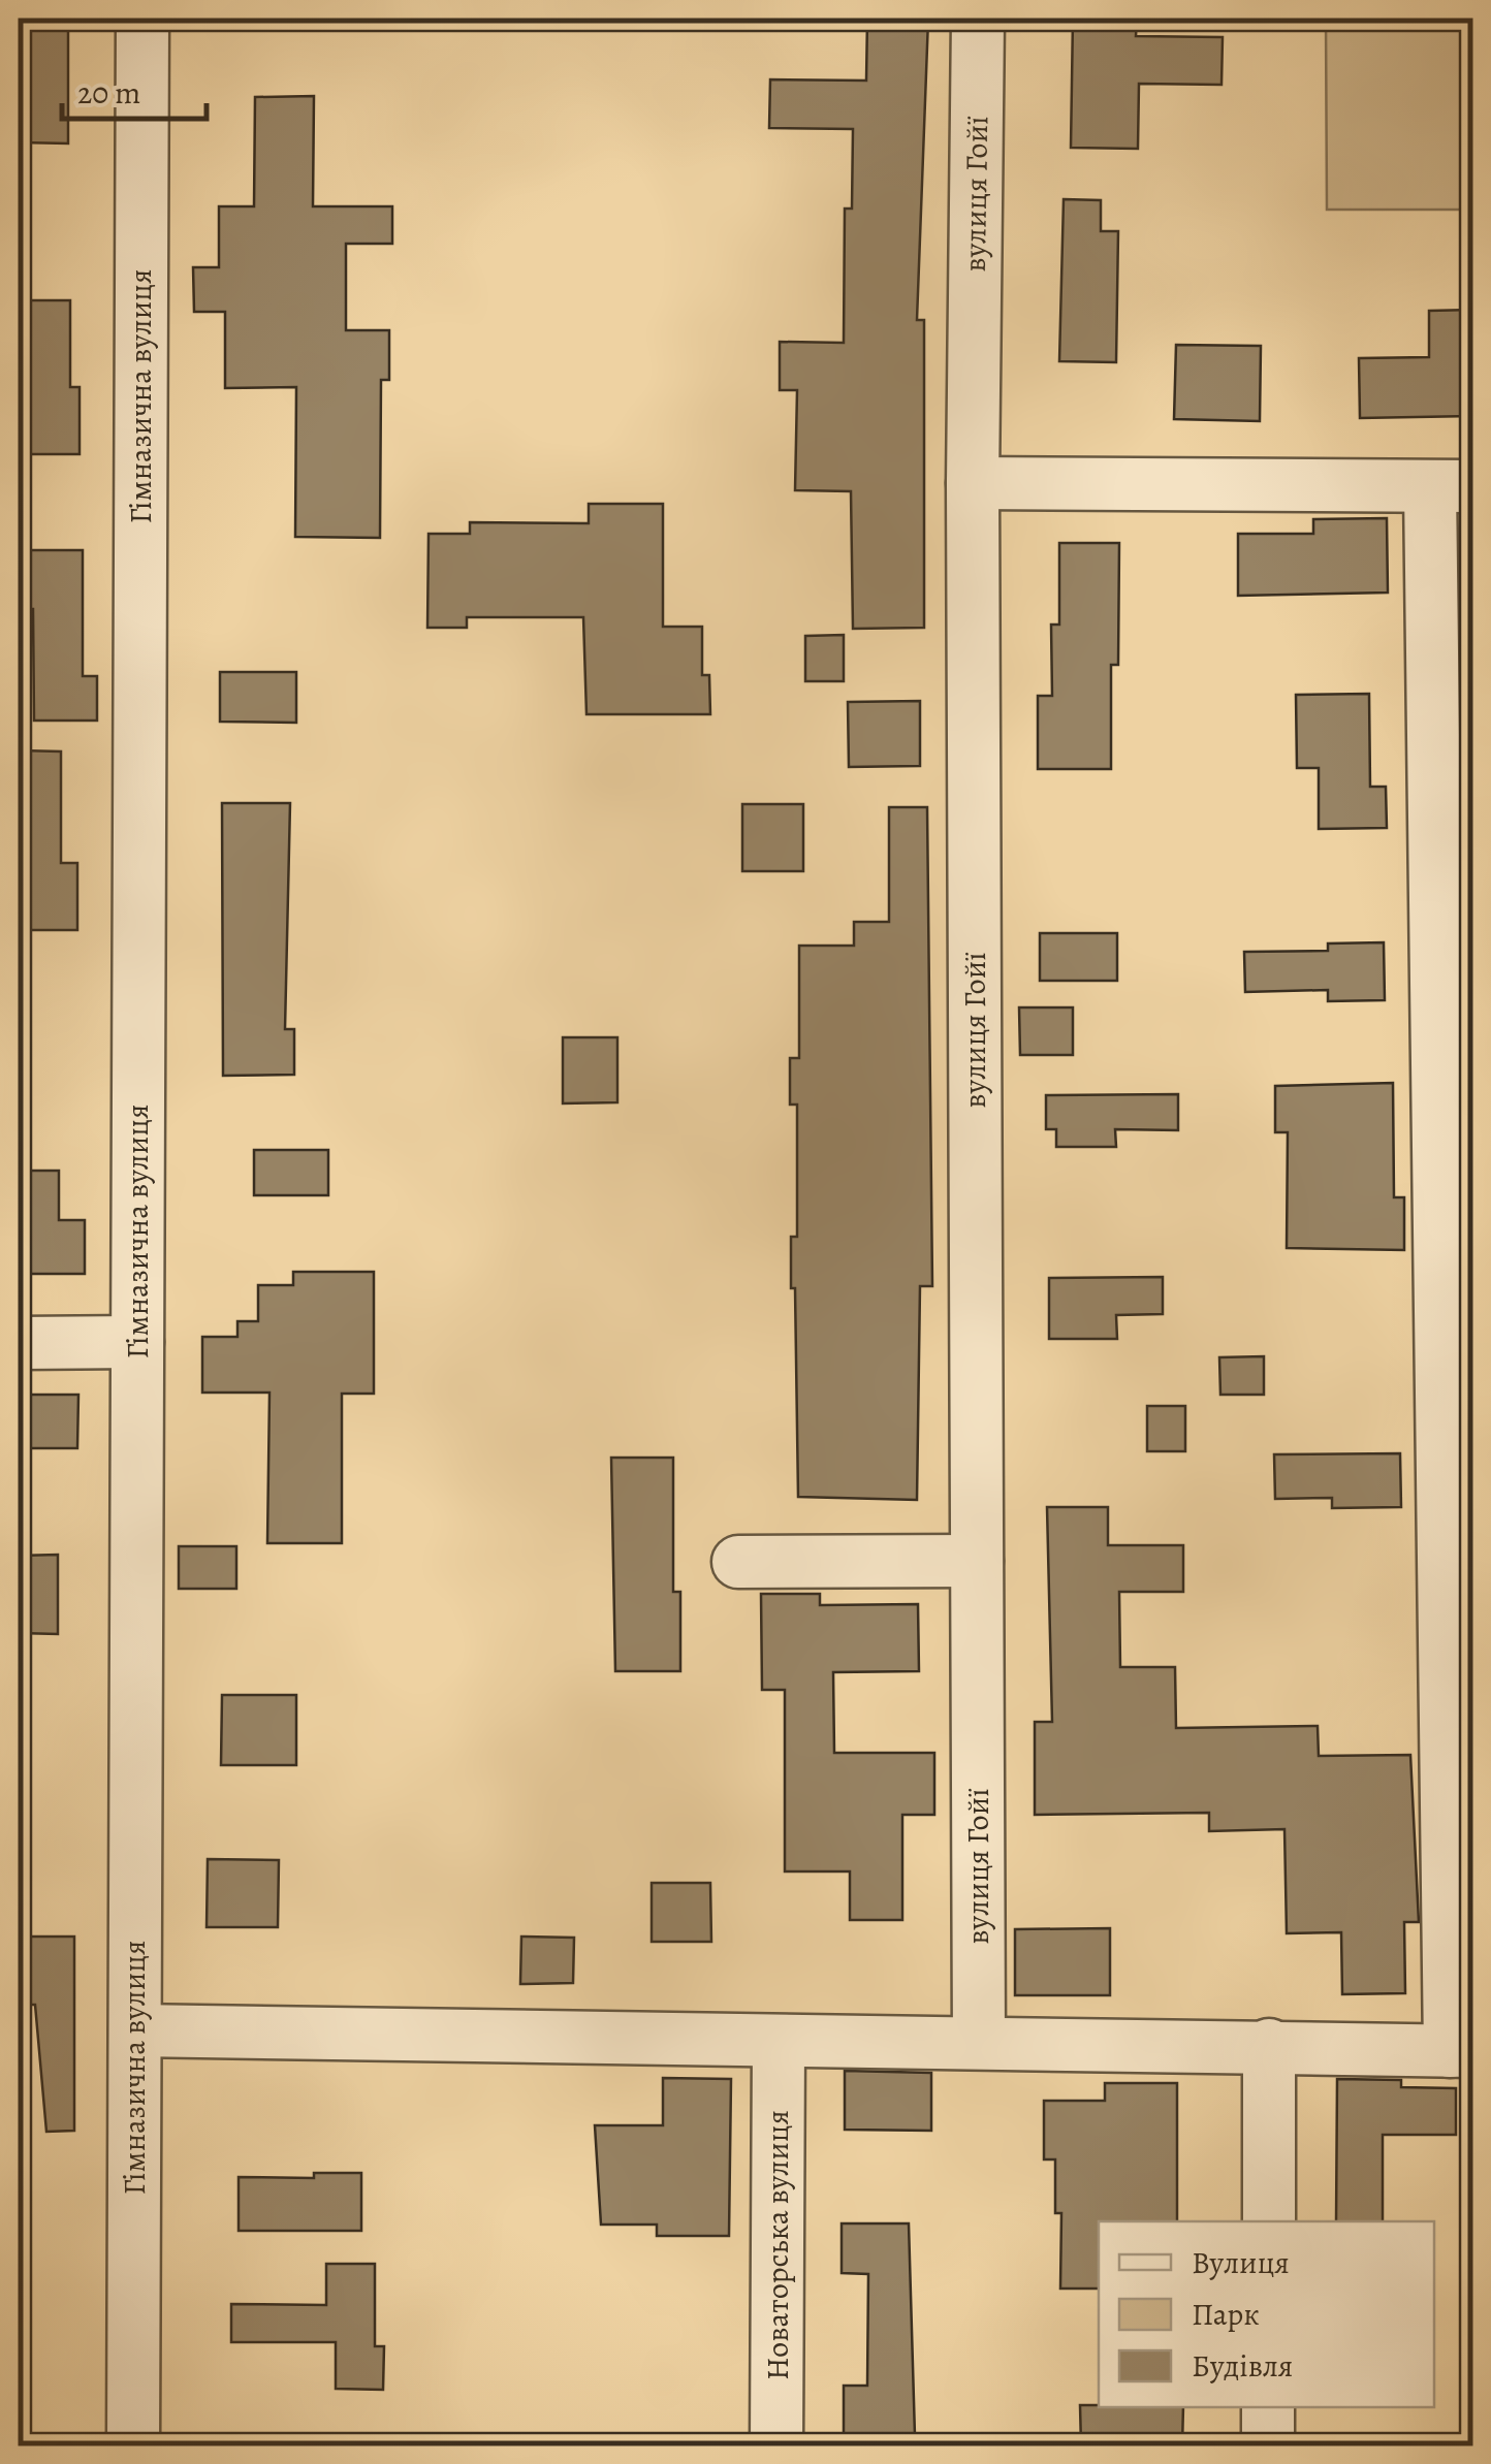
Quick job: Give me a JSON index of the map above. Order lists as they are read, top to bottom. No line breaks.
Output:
{"streets":{"street":["вулиця Гойї","Гімназична вулиця","Новаторська вулиця"]},"legend":["Вулиця","Парк","Будівля"],"scale_bar":"20 m"}
